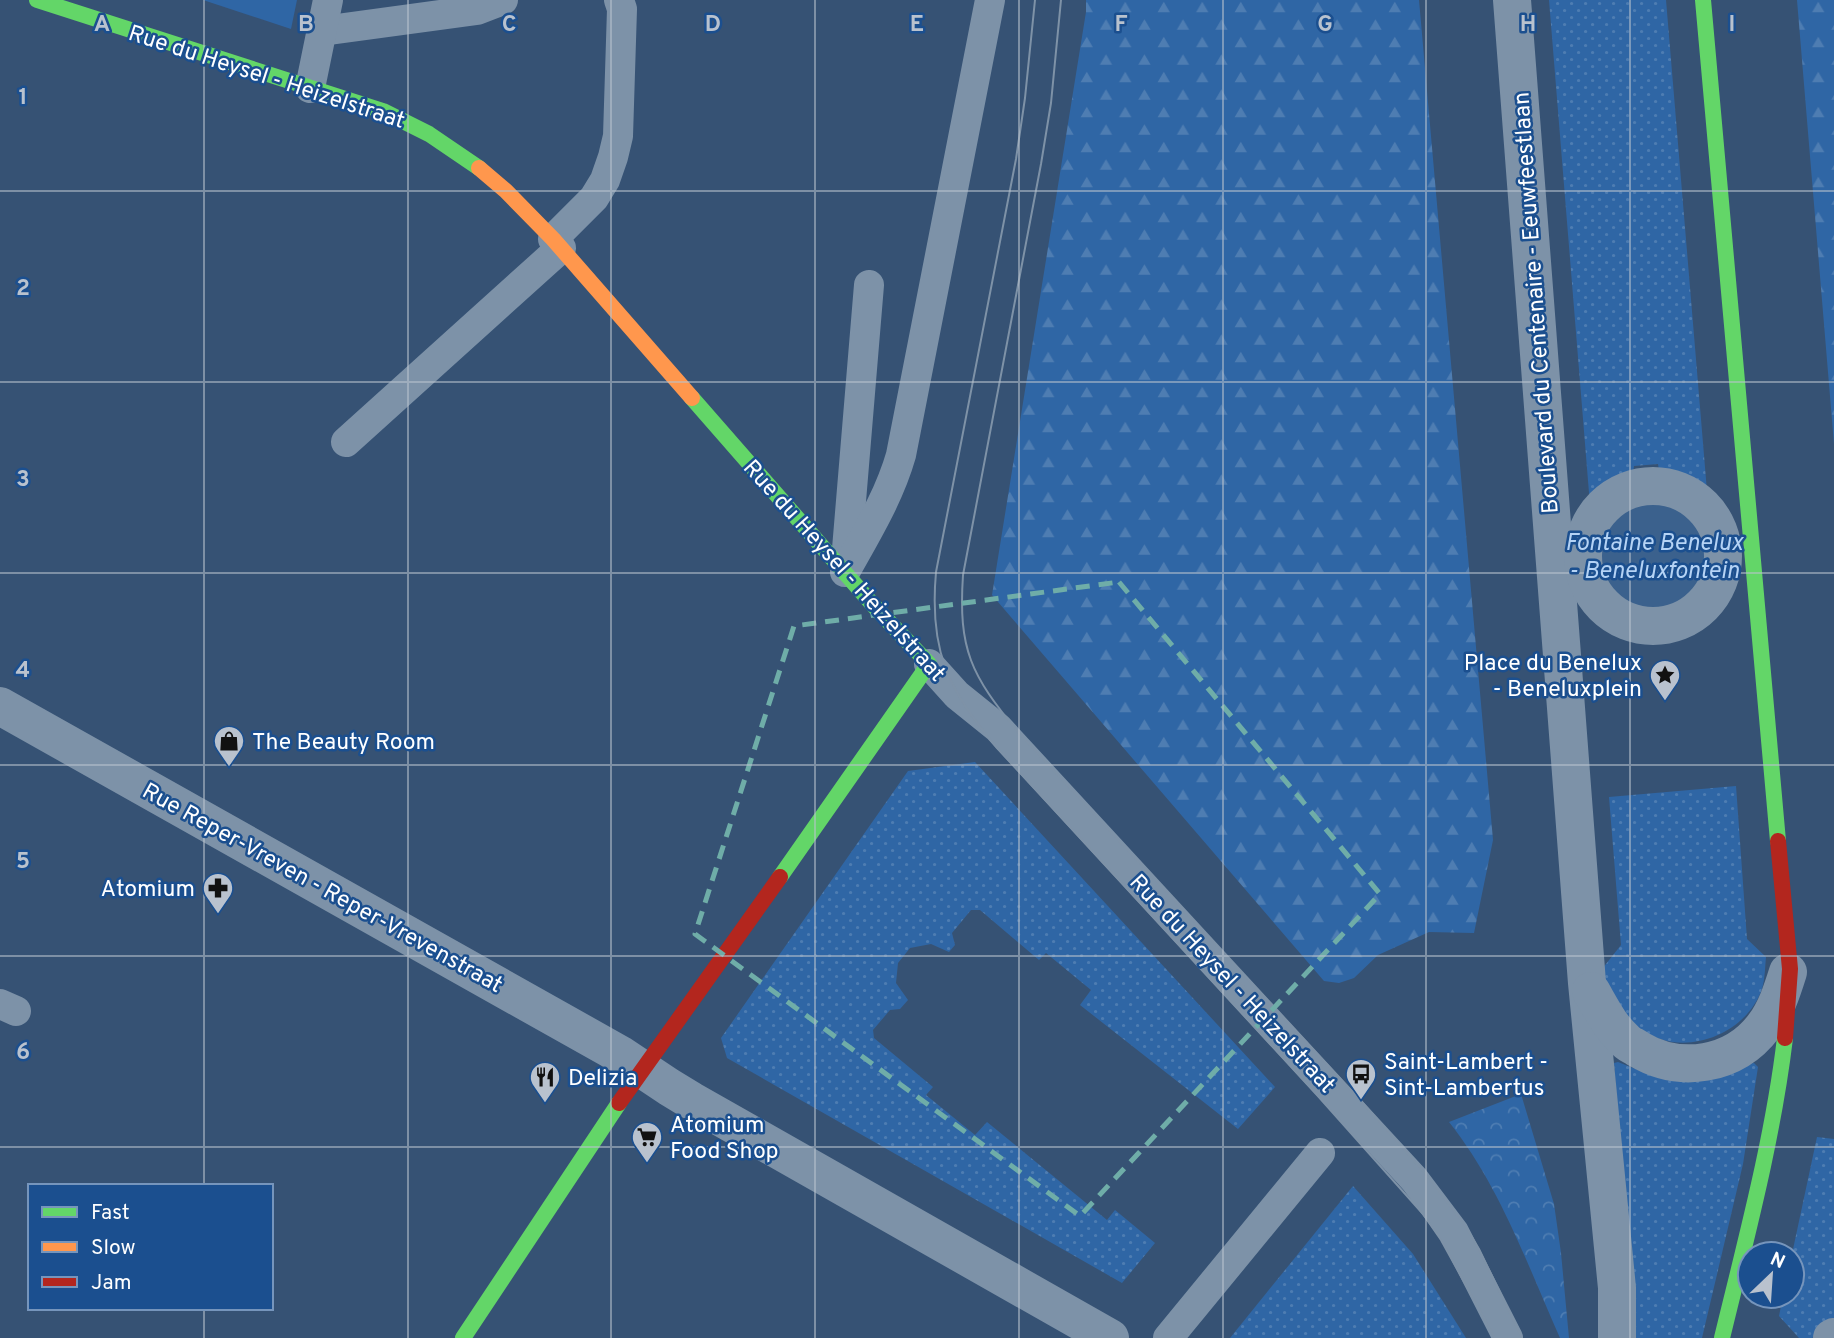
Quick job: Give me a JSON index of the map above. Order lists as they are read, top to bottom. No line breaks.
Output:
{"streets":{"street":["Rue du Heysel - Heizelstraat","Boulevard du Centenaire - Eeuwfeestlaan","Rue Reper-Vreven - Reper-Vrevenstraat"]},"water":["Fontaine Benelux - Beneluxfontein"],"places":{"place":["Place du Benelux - Beneluxplein"],"shop":["The Beauty Room"],"pharmacy":["Atomium"],"bus stop":["Saint-Lambert - Sint-Lambertus"],"restaurant":["Delizia"],"supermarket":["Atomium Food Shop"]},"legend":["Fast","Slow","Jam"],"north":"top right","grid":{"columns":["A","B","C","D","E","F","G","H","I"],"rows":["1","2","3","4","5","6"]}}
